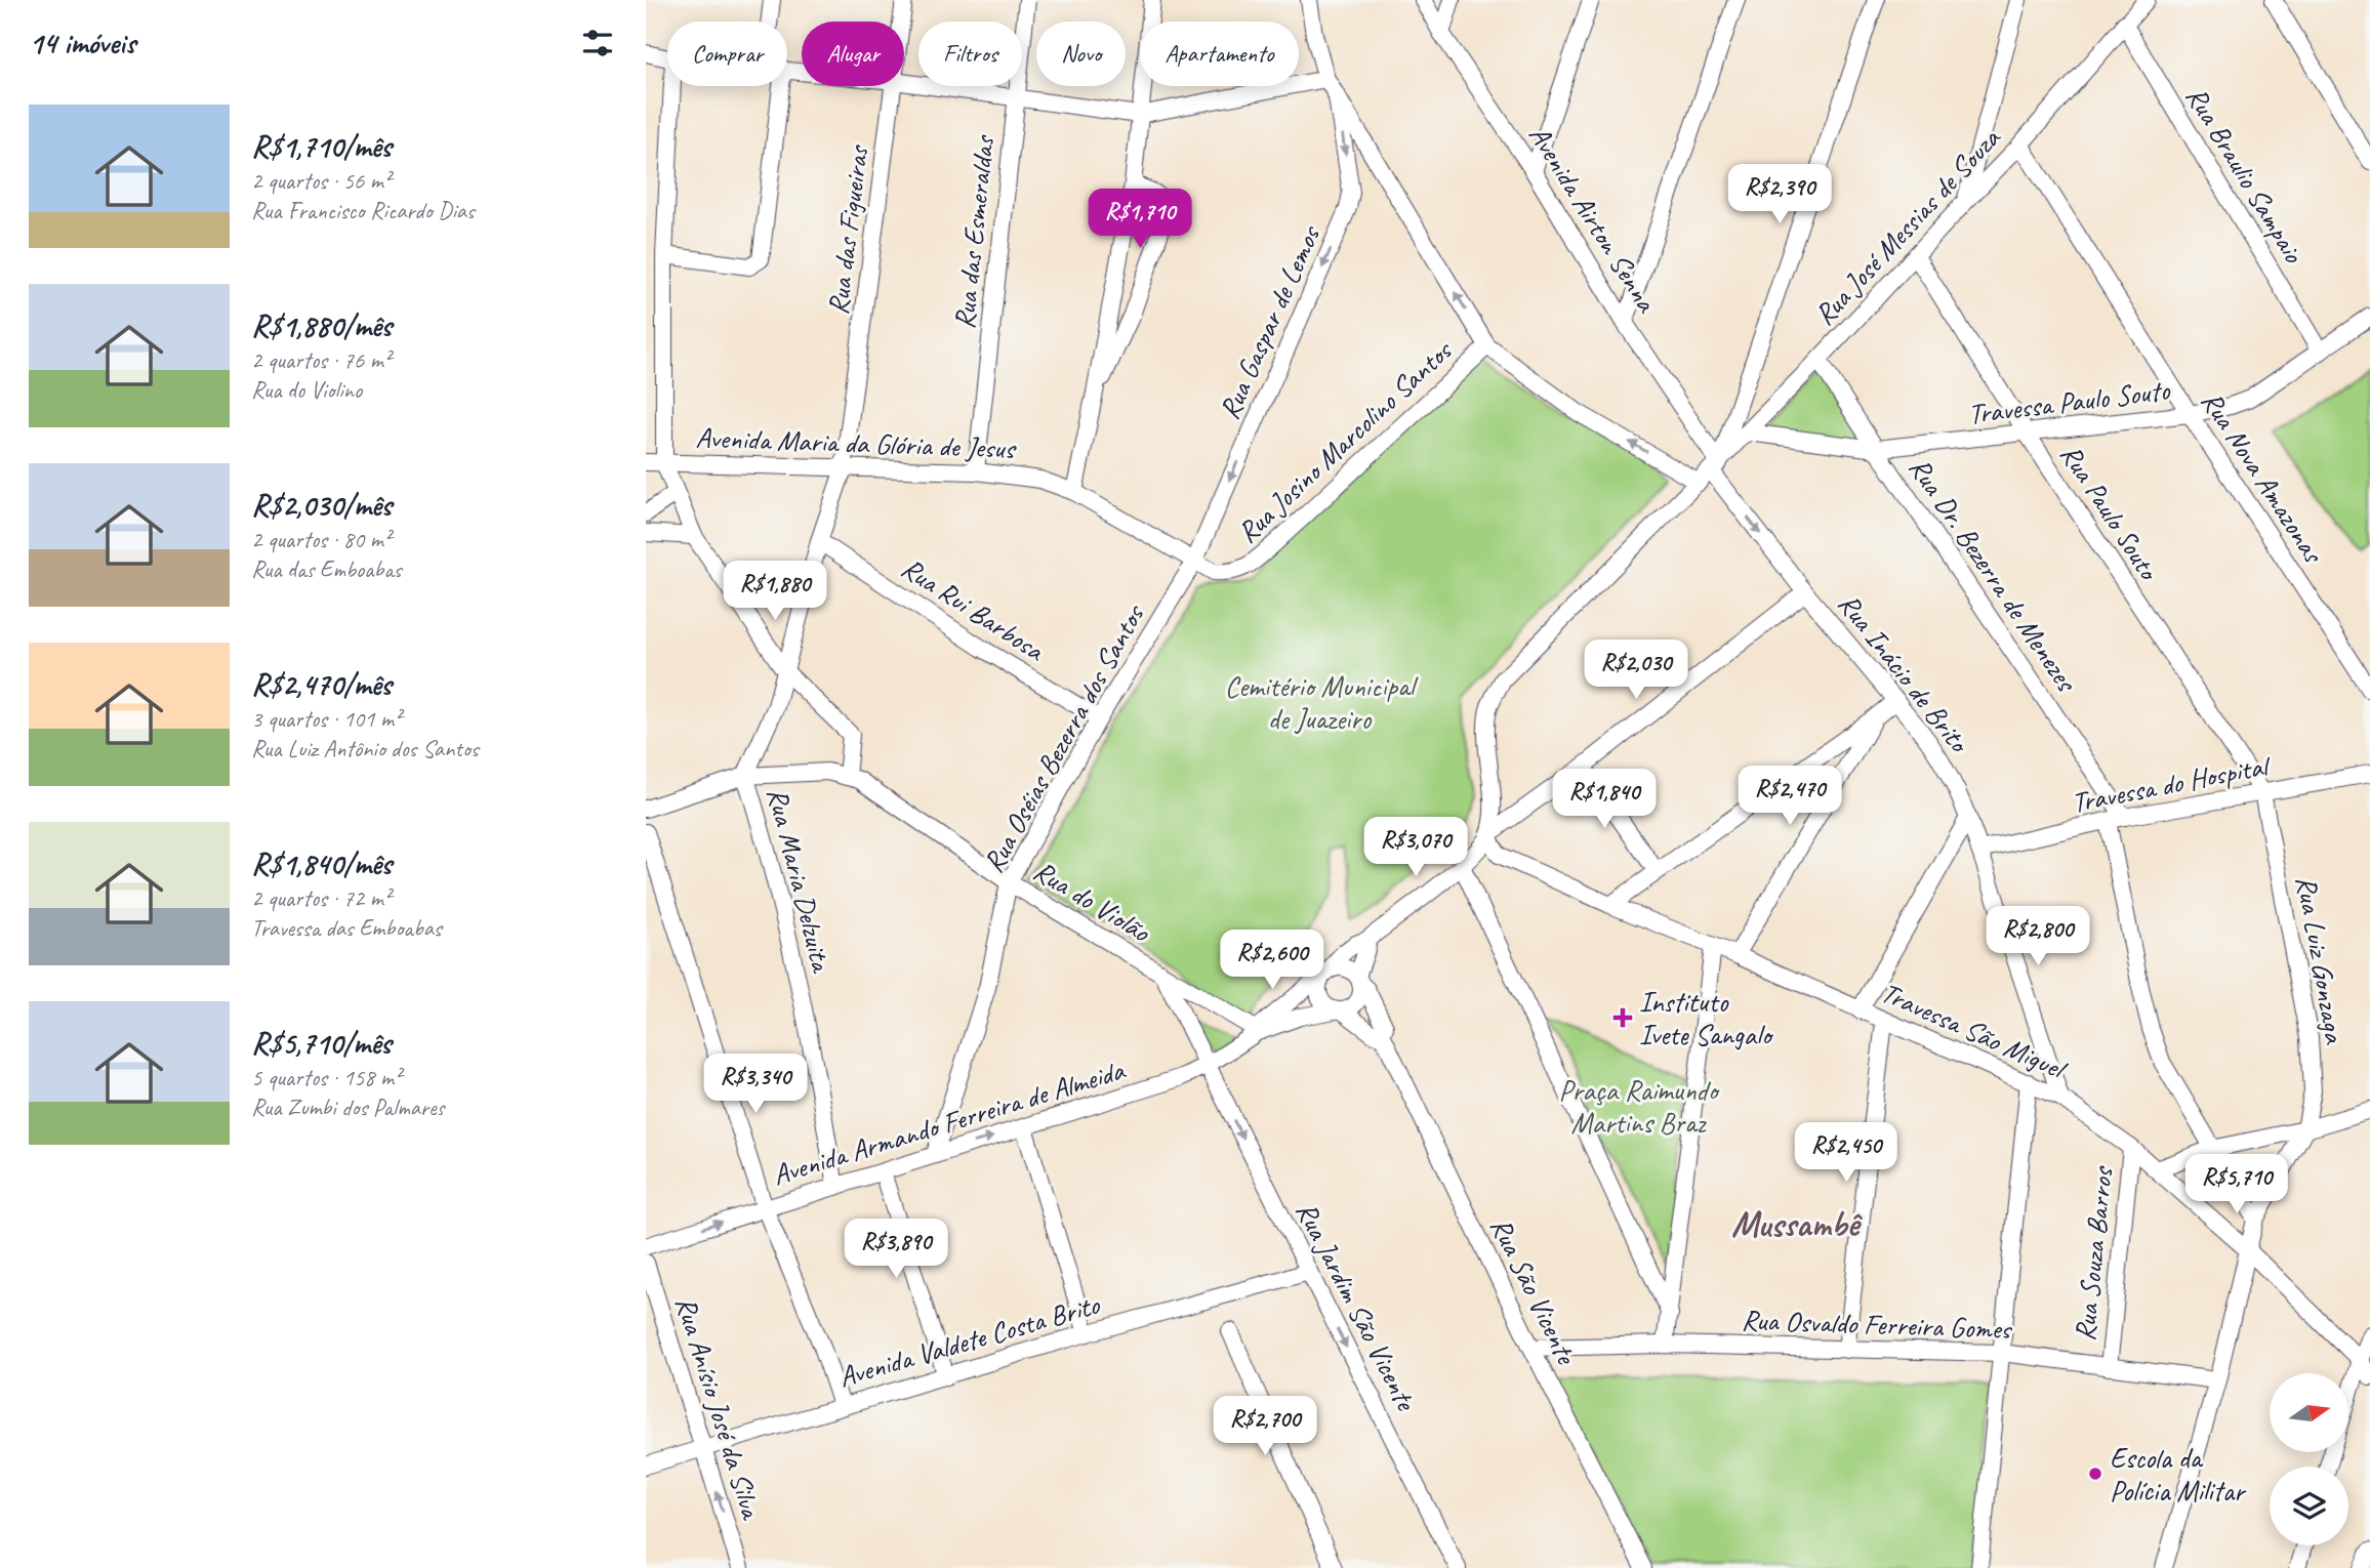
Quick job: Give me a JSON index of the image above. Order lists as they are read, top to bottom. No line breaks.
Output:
{"streets":{"street":["Rua Braulio Sampaio","Avenida Airton Senna","Rua José Messias de Souza","Rua das Figueiras","Rua das Esmeraldas","Rua Gaspar de Lemos","Travessa Paulo Souto","Rua Josino Marcolino Santos","Avenida Maria da Glória de Jesus","Rua Nova Amazonas","Rua Paulo Souto","Rua Dr. Bezerra de Menezes","Rua Rui Barbosa","Rua Inácio de Brito","Rua Oséias Bezerra dos Santos","Travessa do Hospital","Rua Maria Delzuita","Rua do Violão","Rua Luiz Gonzaga","Travessa São Miguel","Avenida Armando Ferreira de Almeida","Rua Souza Barros","Rua São Vicente","Rua Jardim São Vicente","Rua Osvaldo Ferreira Gomes","Avenida Valdete Costa Brito","Rua Anísio José da Silva"]},"crossings":[["Rua Braulio Sampaio","Rua José Messias de Souza"],["Rua Braulio Sampaio","Travessa Paulo Souto"],["Avenida Airton Senna","Rua José Messias de Souza"],["Avenida Airton Senna","Rua Inácio de Brito"],["Rua José Messias de Souza","Travessa Paulo Souto"],["Rua José Messias de Souza","Rua Nova Amazonas"],["Rua José Messias de Souza","Rua Paulo Souto"],["Rua José Messias de Souza","Rua Dr. Bezerra de Menezes"],["Rua José Messias de Souza","Rua Inácio de Brito"],["Rua José Messias de Souza","Travessa São Miguel"],["Rua das Figueiras","Avenida Maria da Glória de Jesus"],["Rua das Figueiras","Rua Maria Delzuita"],["Rua das Esmeraldas","Avenida Maria da Glória de Jesus"],["Rua Gaspar de Lemos","Rua Josino Marcolino Santos"],["Rua Gaspar de Lemos","Avenida Maria da Glória de Jesus"],["Rua Gaspar de Lemos","Rua Oséias Bezerra dos Santos"],["Travessa Paulo Souto","Rua Nova Amazonas"],["Travessa Paulo Souto","Rua Paulo Souto"],["Travessa Paulo Souto","Rua Dr. Bezerra de Menezes"],["Rua Josino Marcolino Santos","Avenida Maria da Glória de Jesus"],["Rua Josino Marcolino Santos","Rua Oséias Bezerra dos Santos"],["Avenida Maria da Glória de Jesus","Rua Oséias Bezerra dos Santos"],["Avenida Maria da Glória de Jesus","Rua Maria Delzuita"],["Rua Paulo Souto","Travessa do Hospital"],["Rua Paulo Souto","Rua Luiz Gonzaga"],["Rua Dr. Bezerra de Menezes","Travessa do Hospital"],["Rua Rui Barbosa","Rua Oséias Bezerra dos Santos"],["Rua Rui Barbosa","Rua Maria Delzuita"],["Rua Inácio de Brito","Travessa do Hospital"],["Rua Inácio de Brito","Travessa São Miguel"],["Rua Oséias Bezerra dos Santos","Rua do Violão"],["Rua Oséias Bezerra dos Santos","Avenida Armando Ferreira de Almeida"],["Travessa do Hospital","Rua Luiz Gonzaga"],["Rua Maria Delzuita","Avenida Armando Ferreira de Almeida"],["Rua do Violão","Avenida Armando Ferreira de Almeida"],["Rua do Violão","Rua Jardim São Vicente"],["Rua Luiz Gonzaga","Travessa São Miguel"],["Travessa São Miguel","Rua Souza Barros"],["Avenida Armando Ferreira de Almeida","Rua Jardim São Vicente"],["Rua Souza Barros","Rua Osvaldo Ferreira Gomes"],["Rua São Vicente","Rua Osvaldo Ferreira Gomes"],["Rua Jardim São Vicente","Avenida Valdete Costa Brito"],["Avenida Valdete Costa Brito","Rua Anísio José da Silva"]],"one_way":["Rua Gaspar de Lemos","Rua Anísio José da Silva"],"districts":["Mussambê"],"parks":["Cemitério Municipal de Juazeiro","Praça Raimundo Martins Braz"],"places":{"health":["Instituto Ivete Sangalo"],"other":["Escola da Polícia Militar"]},"north":"right","page":{"heading":"14 imóveis","chip":["Comprar","Alugar","Filtros","Novo","Apartamento"],"list":[{"name":"R$1,710/mês","note":"2 quartos · 56 m² · Rua Francisco Ricardo Dias"},{"name":"R$1,880/mês","note":"2 quartos · 76 m² · Rua do Violino"},{"name":"R$2,030/mês","note":"2 quartos · 80 m² · Rua das Emboabas"},{"name":"R$2,470/mês","note":"3 quartos · 101 m² · Rua Luiz Antônio dos Santos"},{"name":"R$1,840/mês","note":"2 quartos · 72 m² · Travessa das Emboabas"},{"name":"R$5,710/mês","note":"5 quartos · 158 m² · Rua Zumbi dos Palmares"}],"price":["R$2,390","R$1,710","R$1,880","R$2,030","R$2,470","R$1,840","R$3,070","R$2,800","R$2,600","R$3,340","R$2,450","R$5,710","R$3,890","R$2,700"]}}
